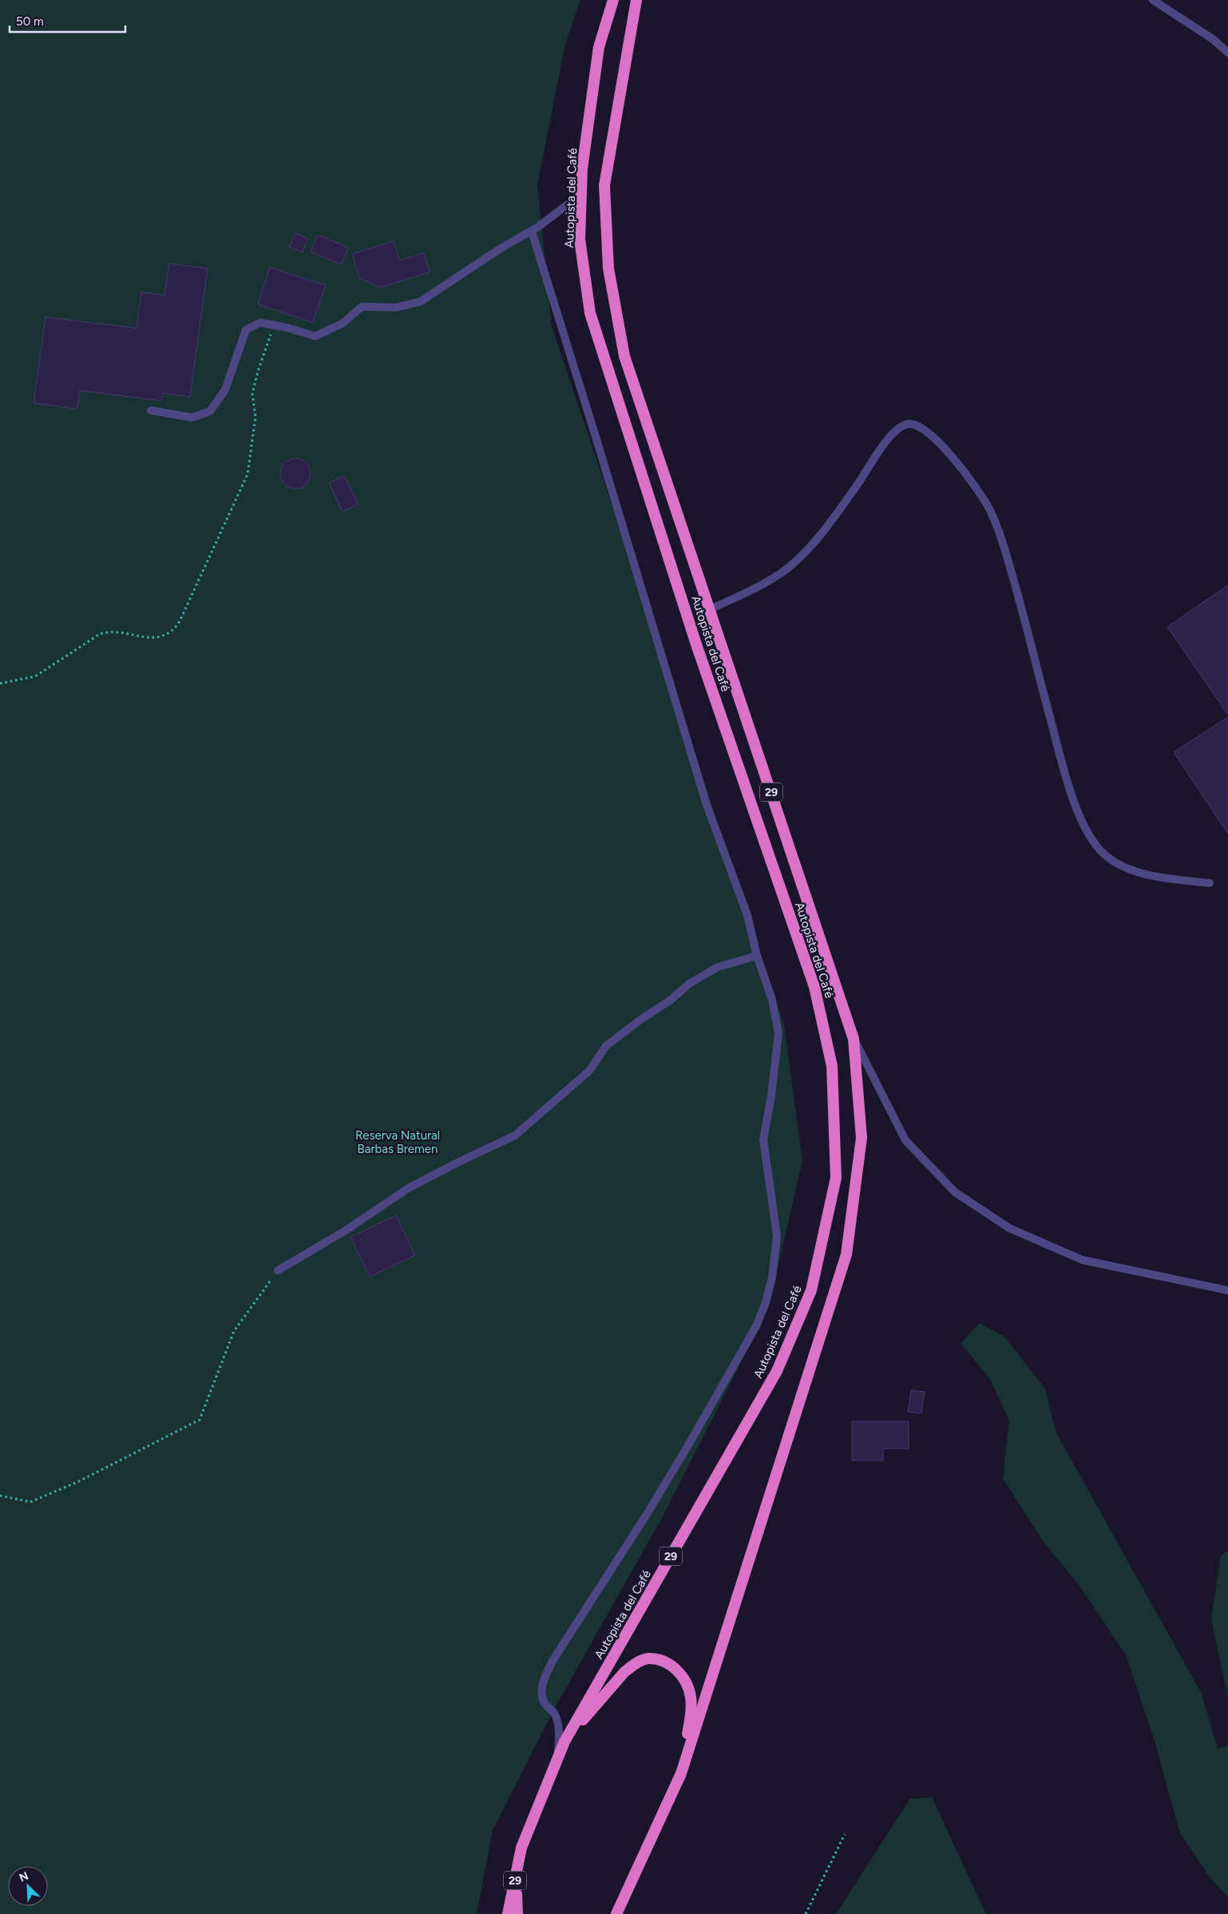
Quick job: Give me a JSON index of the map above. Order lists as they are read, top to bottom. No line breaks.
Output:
{"streets":{"highway":["Autopista del Café","29"]},"parks":["Reserva Natural Barbas Bremen"],"scale_bar":"50 m","north":"top left"}
